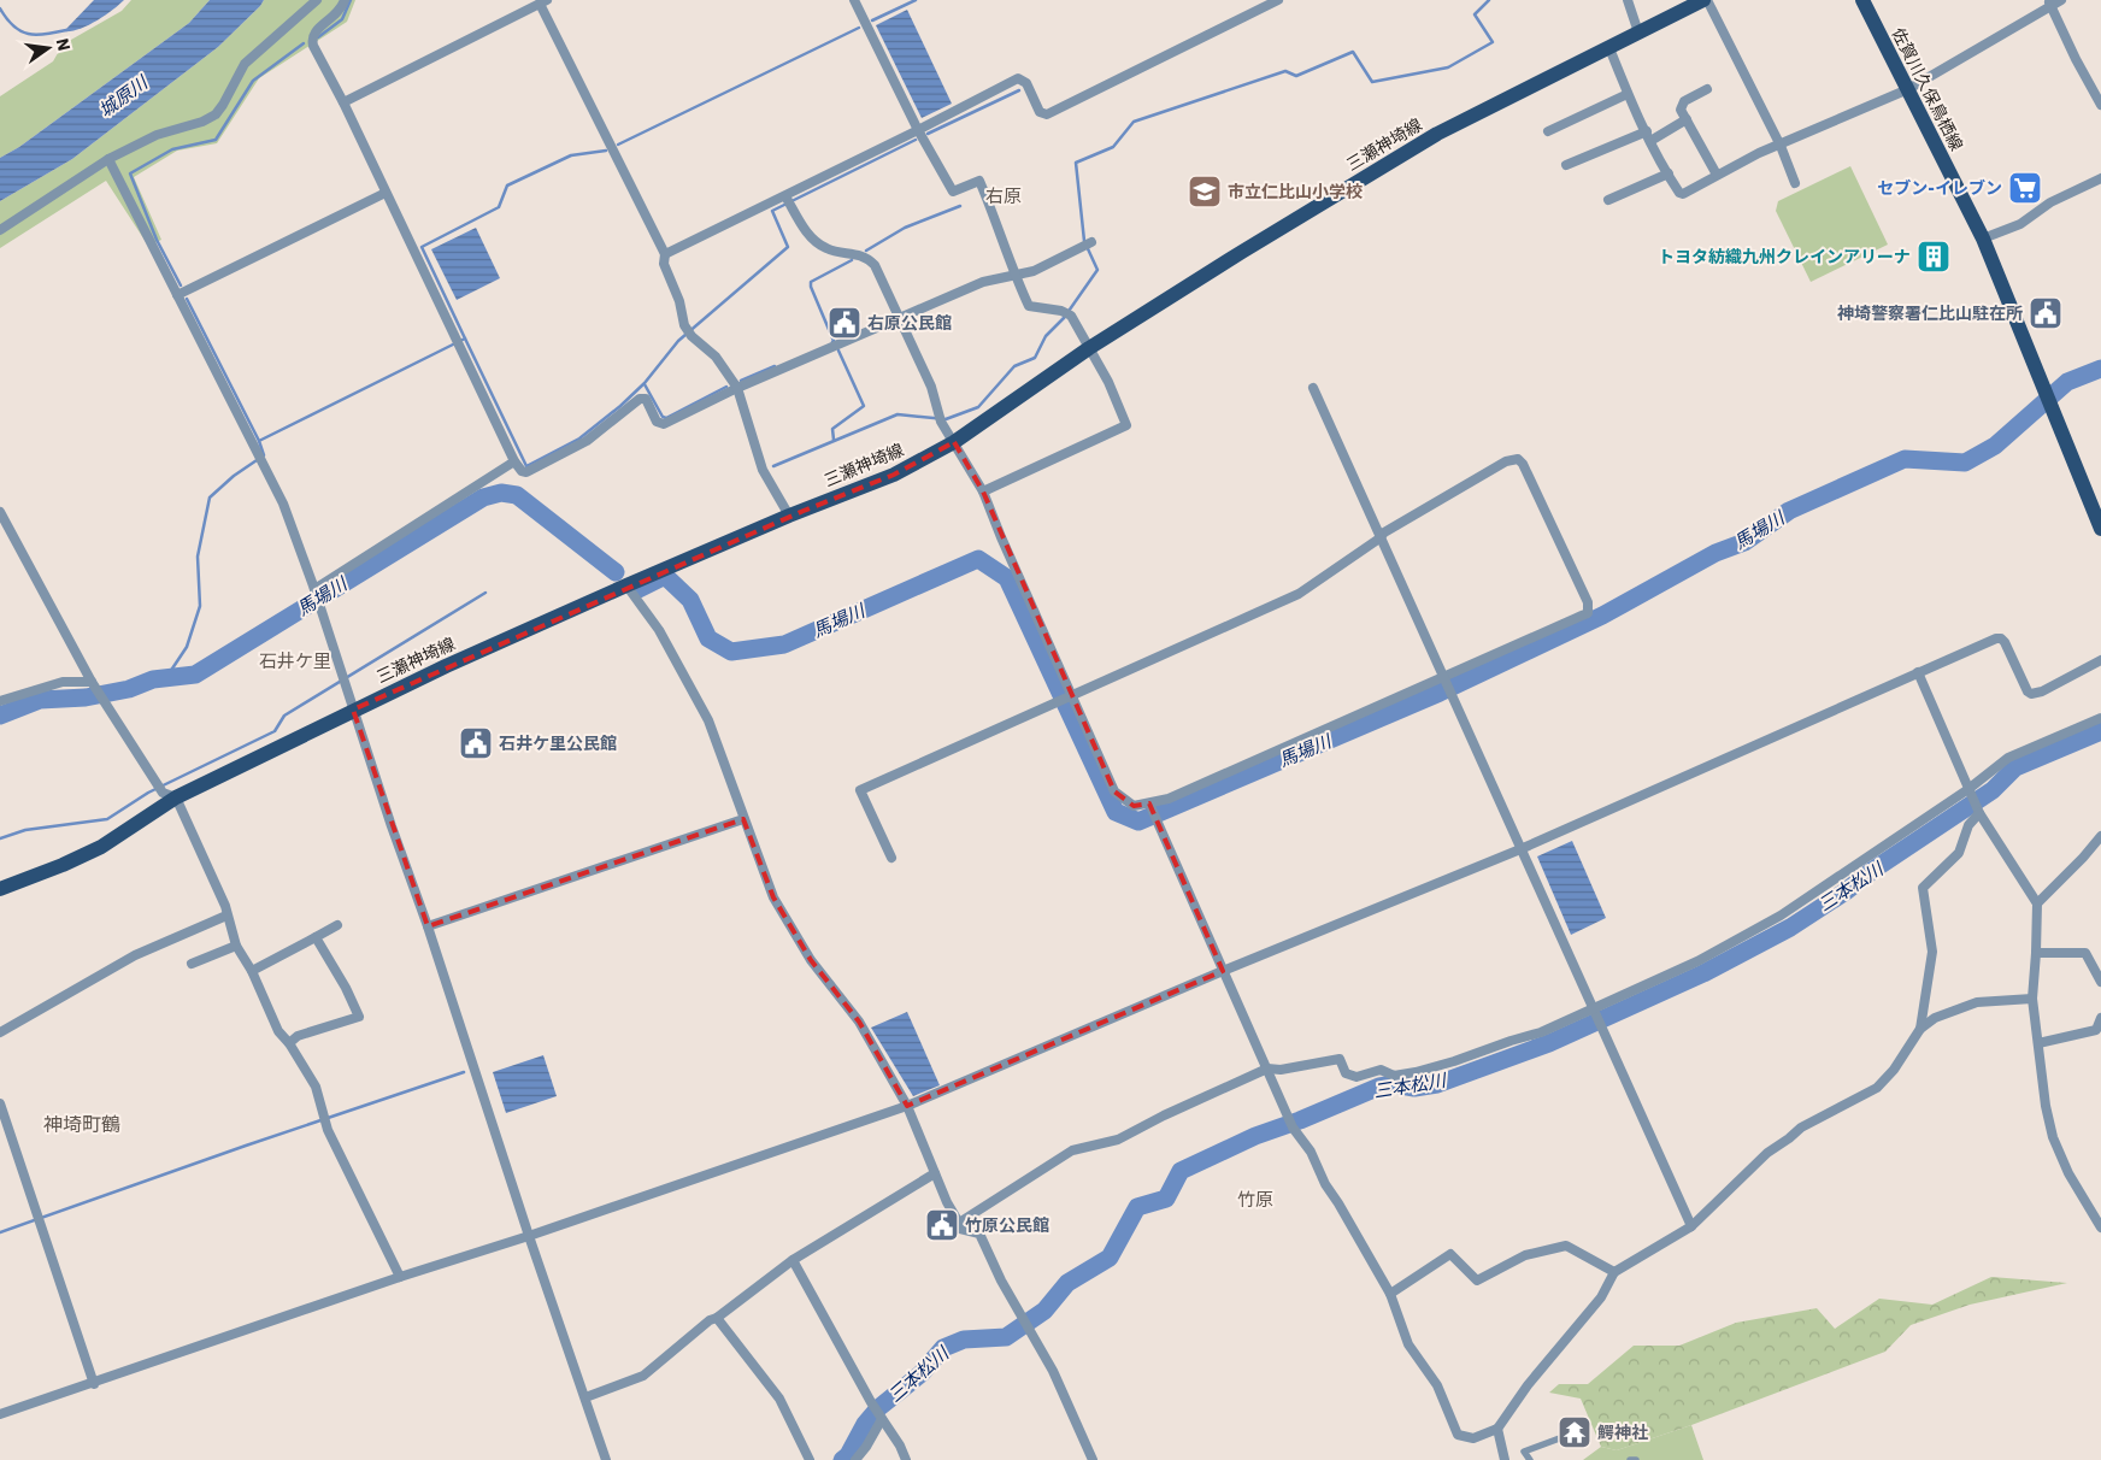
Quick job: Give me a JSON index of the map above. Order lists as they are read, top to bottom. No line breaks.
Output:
{"streets":{"main road":["佐賀川久保鳥栖線","三瀬神埼線"]},"districts":["右原","石井ケ里","神埼町鶴","竹原"],"water":["城原川","馬場川","三本松川"],"places":{"supermarket":["セブン-イレブン"],"school or university":["市立仁比山小学校"],"building":["トヨタ紡織九州クレインアリーナ"],"public building":["神埼警察署仁比山駐在所","右原公民館","石井ケ里公民館","竹原公民館"],"temple":["鰐神社"]},"north":"right"}
